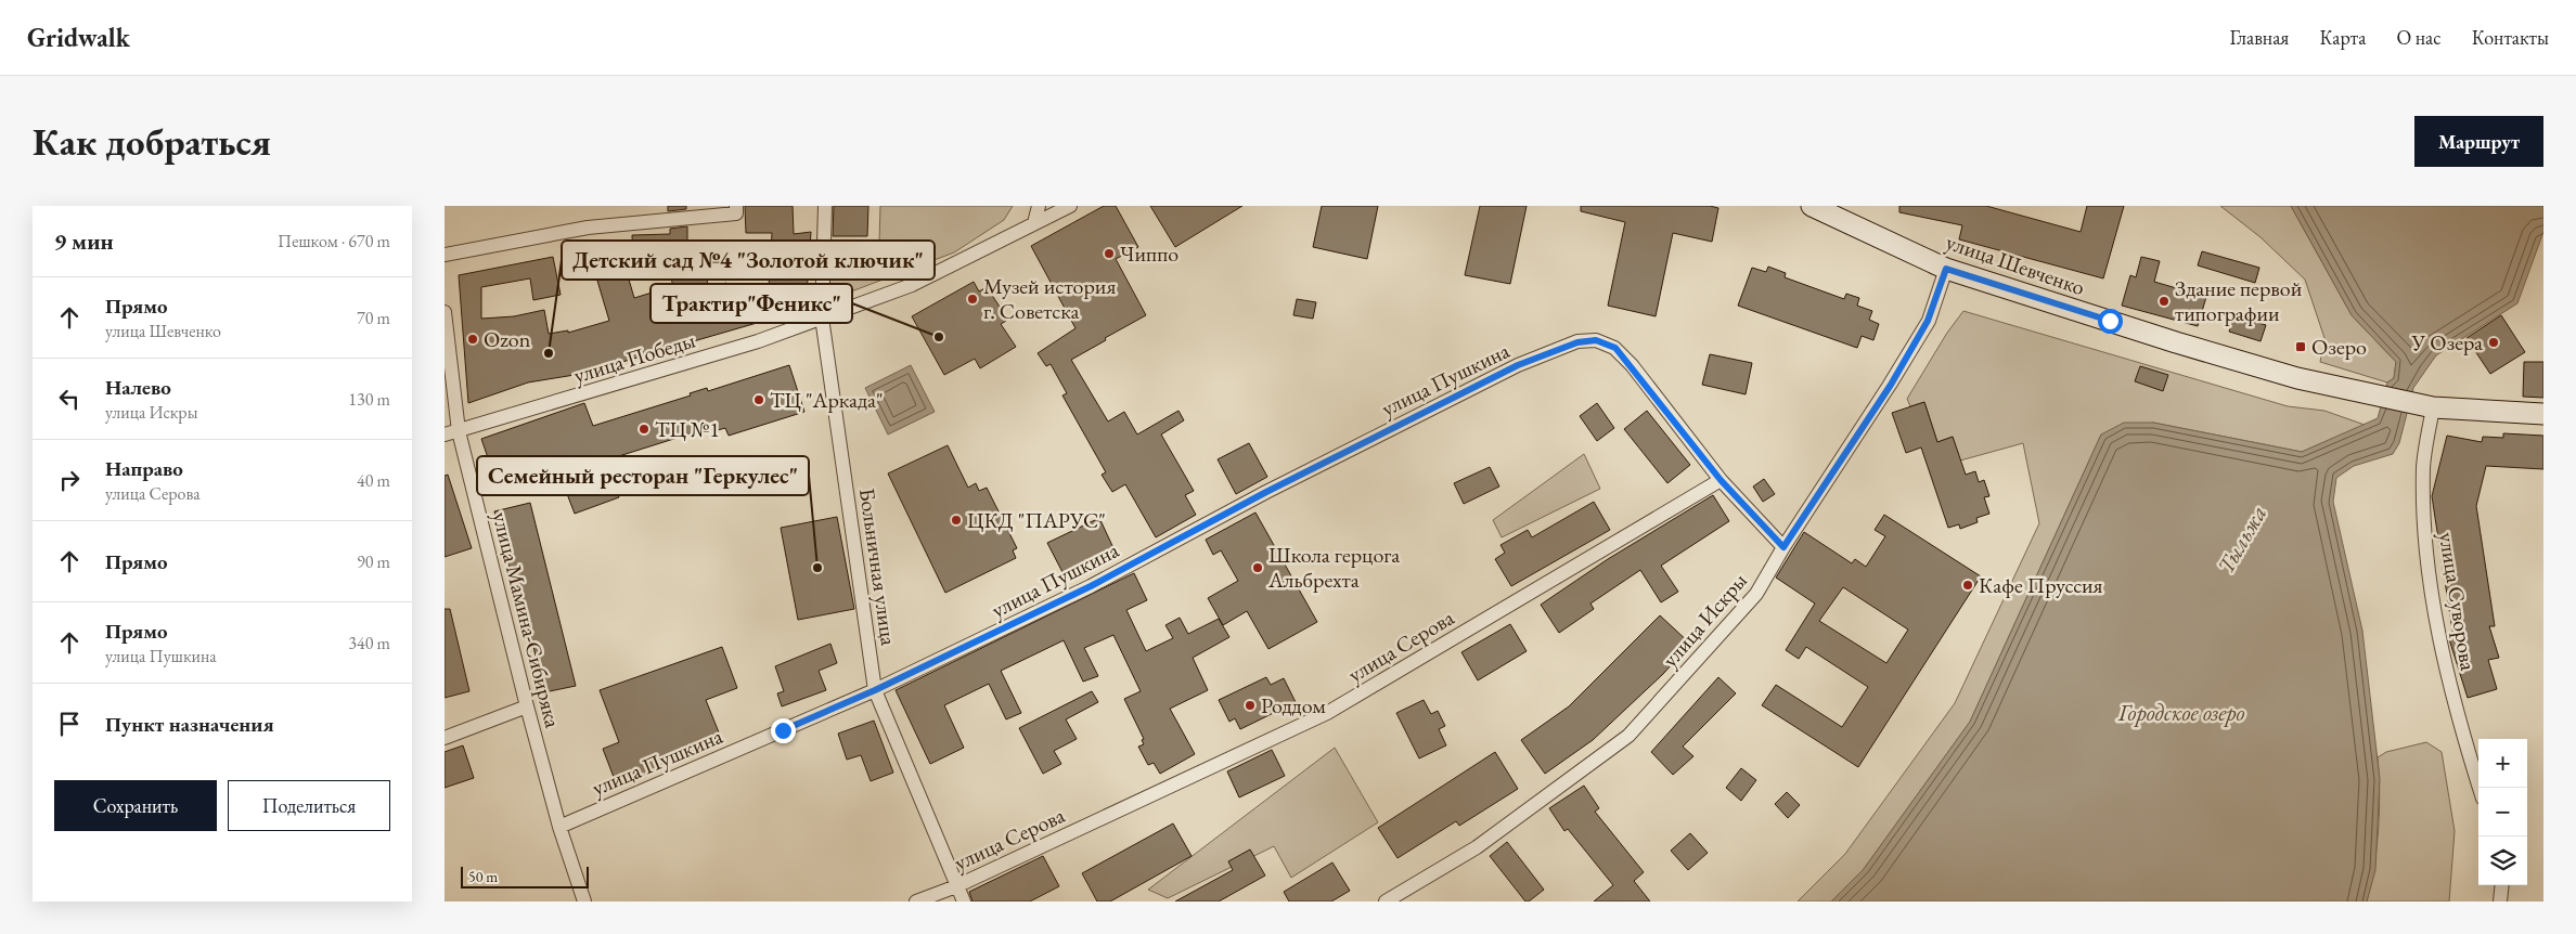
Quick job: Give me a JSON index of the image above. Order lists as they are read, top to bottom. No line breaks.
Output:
{"streets":{"main road":["улица Шевченко"],"street":["улица Победы","улица Пушкина","Больничная улица","улица Суворова","улица Мамина-Сибиряка","улица Искры","улица Серова"]},"crossings":[["улица Шевченко","улица Суворова"],["улица Шевченко","улица Искры"],["улица Победы","Больничная улица"],["улица Победы","улица Мамина-Сибиряка"],["улица Пушкина","Больничная улица"],["улица Пушкина","улица Мамина-Сибиряка"],["улица Пушкина","улица Серова"],["Больничная улица","улица Серова"]],"water":["Тыльжа","Городское озеро"],"places":{"other":["Чиппо","Музей история г. Советска","Здание первой типографии","Трактир\"Феникс\"","Ozon","У Озера","Детский сад №4 \"Золотой ключик\"","ТЦ \"Аркада\"","ТЦ №1","ЦКД \"ПАРУС\"","Семейный ресторан \"Геркулес\"","Школа герцога Альбрехта","Кафе Пруссия","Роддом"],"transit":["Озеро"]},"scale_bar":"50 m","page":{"header":"Gridwalk","nav":["Главная","Карта","О нас","Контакты"],"buttons":["Маршрут",["Сохранить","Поделиться"]],"title":"Как добраться","heading":["9 мин","Пешком · 670 m"],"list":[["Прямо","улица Шевченко","70 m"],["Налево","улица Искры","130 m"],["Направо","улица Серова","40 m"],["Прямо","90 m"],["Прямо","улица Пушкина","340 m"],"Пункт назначения"],"map_buttons":["+","−"],"scale":"50 m"}}
